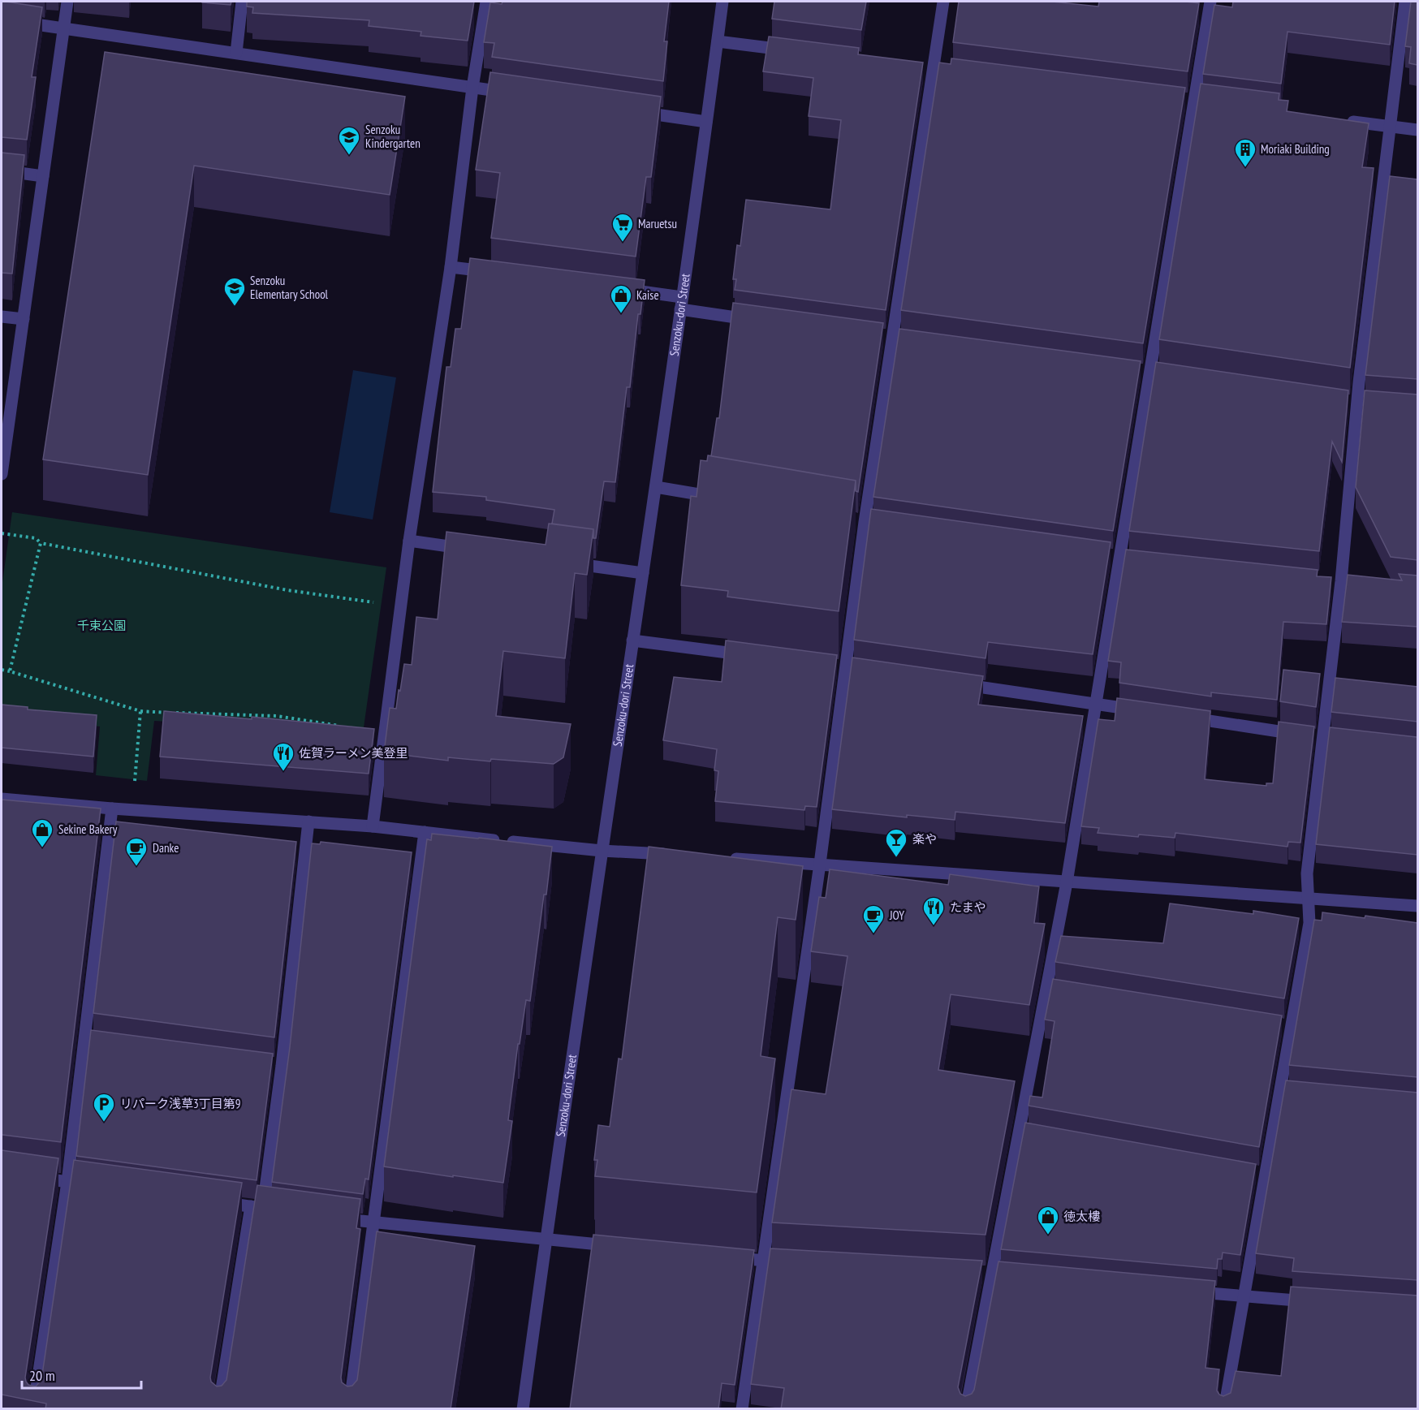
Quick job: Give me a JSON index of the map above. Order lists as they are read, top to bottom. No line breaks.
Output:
{"streets":{"street":["Senzoku-dori Street"]},"parks":["千束公園"],"places":{"school or university":["Senzoku Kindergarten","Senzoku Elementary School"],"building":["Moriaki Building"],"supermarket":["Maruetsu"],"shop":["Kaise","Sekine Bakery","徳太樓"],"restaurant":["佐賀ラーメン美登里","たまや"],"bar":["楽や"],"cafe":["Danke","JOY"],"parking":["リパーク浅草3丁目第9"]},"scale_bar":"20 m"}
